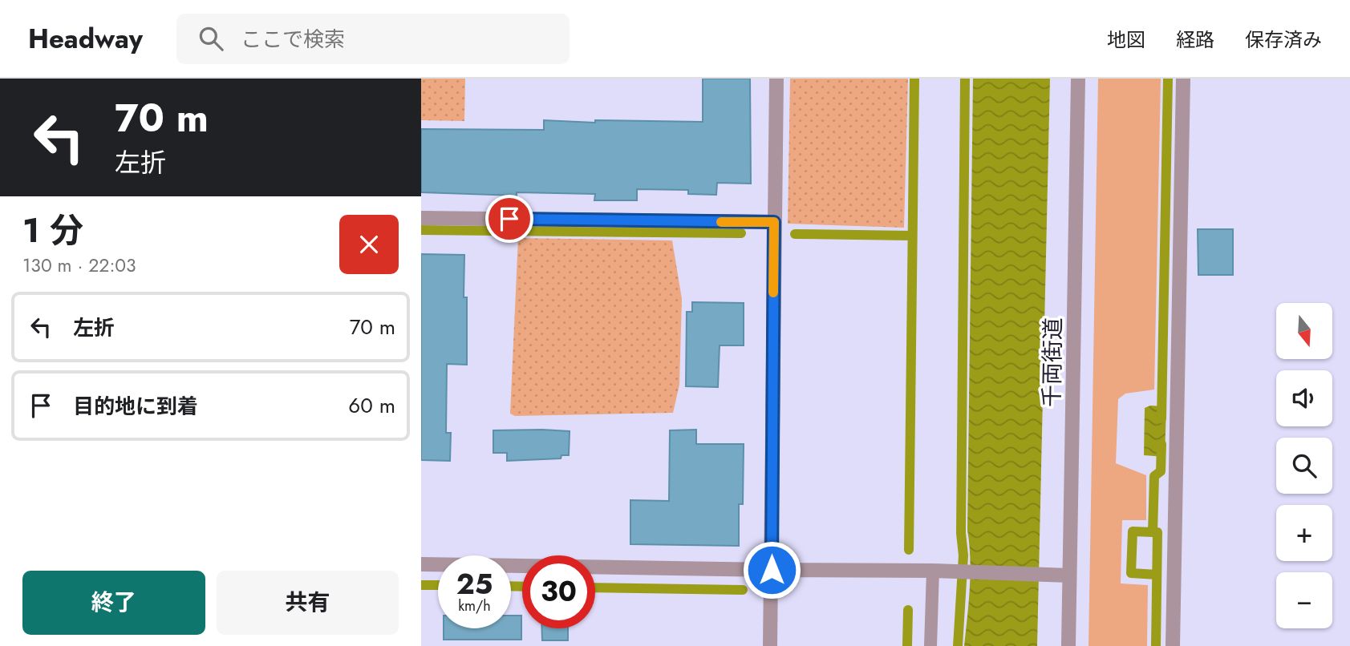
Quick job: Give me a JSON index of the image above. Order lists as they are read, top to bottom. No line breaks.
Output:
{"streets":{"street":["千両街道"]},"north":"bottom","page":{"header":"Headway","search":"ここで検索","nav":["地図","経路","保存済み"],"turn":["70 m","左折"],"heading":["1 分","130 m · 22:03"],"list":[{"name":"左折","value":"70 m"},{"name":"目的地に到着","value":"60 m"}],"map_buttons":["+","−"],"speed":"25 km/h","limit":"30","buttons":["終了","共有"]}}
